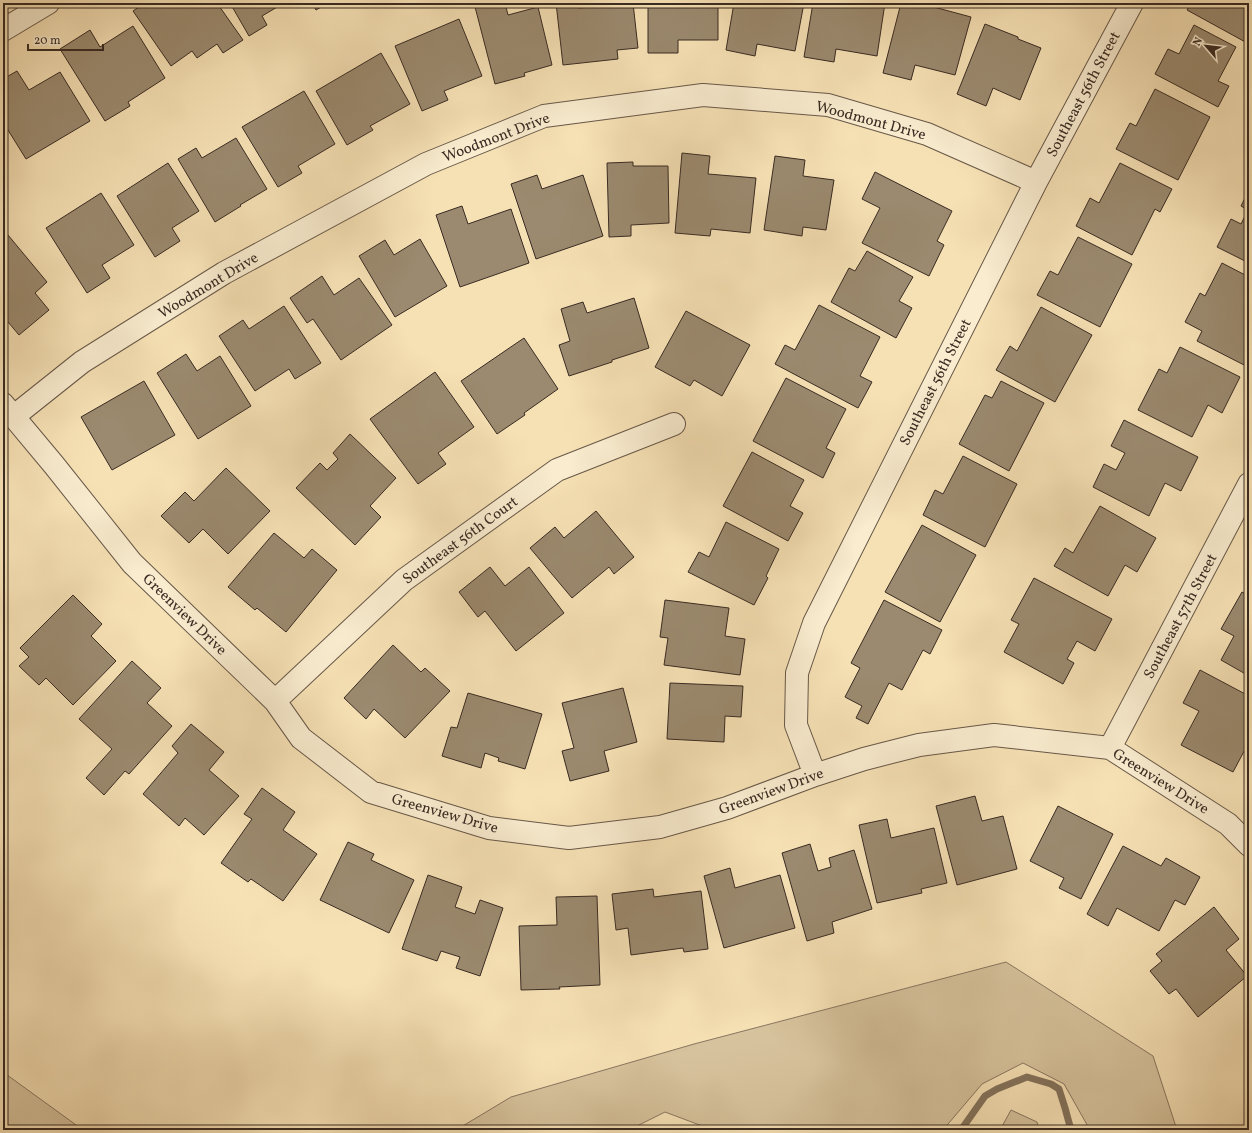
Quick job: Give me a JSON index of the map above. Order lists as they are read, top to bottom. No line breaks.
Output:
{"streets":{"street":["Southeast 56th Street","Woodmont Drive","Southeast 56th Court","Greenview Drive","Southeast 57th Street"]},"crossings":[["Southeast 56th Street","Woodmont Drive"],["Southeast 56th Street","Greenview Drive"],["Woodmont Drive","Greenview Drive"],["Southeast 56th Court","Greenview Drive"],["Greenview Drive","Southeast 57th Street"]],"scale_bar":"20 m","north":"top left"}
